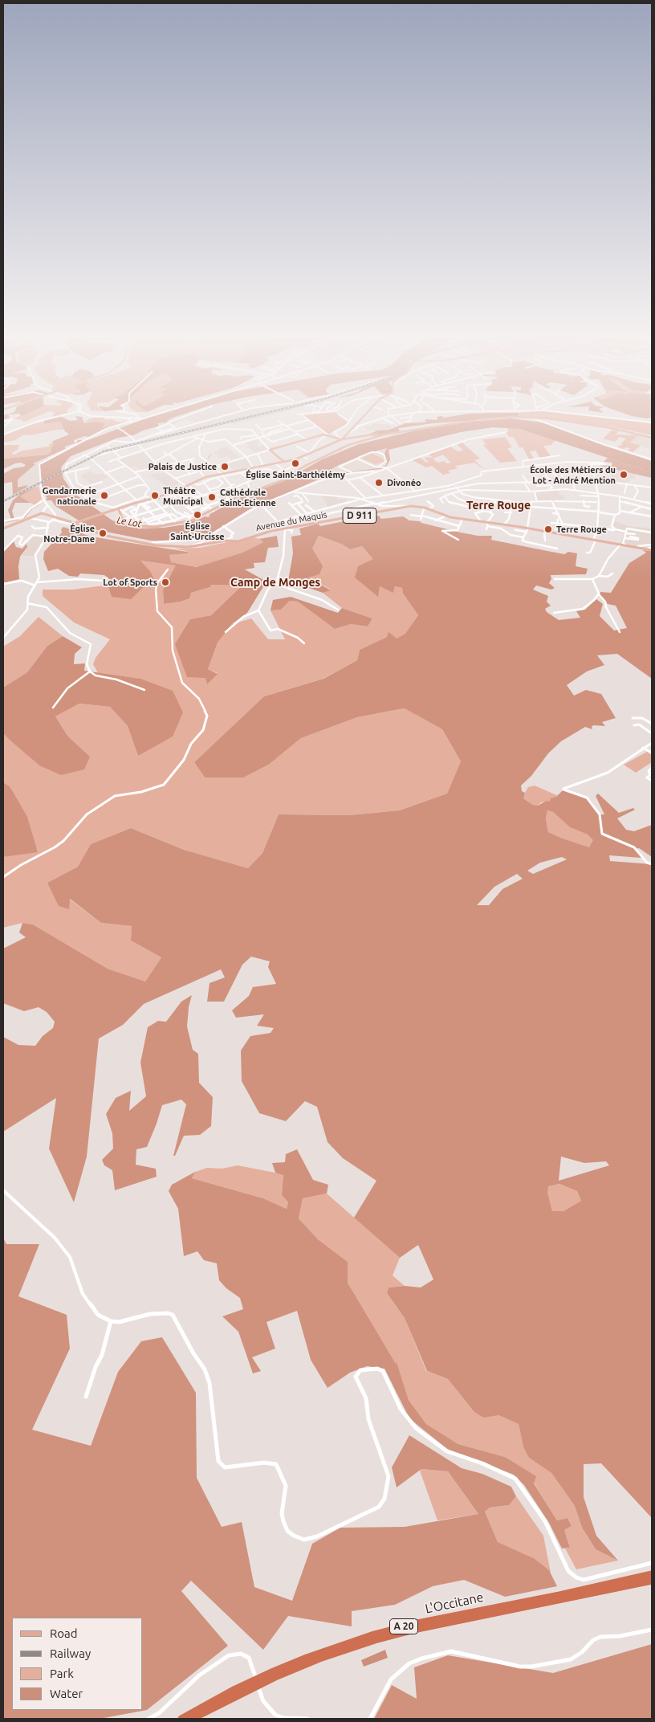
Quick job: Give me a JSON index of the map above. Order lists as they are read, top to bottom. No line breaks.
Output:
{"streets":{"highway":["L'Occitane","A 20"],"main road":["D 911","Avenue du Maquis"]},"crossings":[["D 911","Avenue du Maquis"]],"districts":["Terre Rouge","Camp de Monges"],"water":["Le Lot"],"places":["Église Saint-Barthélémy","Palais de Justice","École des Métiers du Lot - André Mention","Divonéo","Gendarmerie nationale","Théâtre Municipal","Cathédrale Saint-Etienne","Église Saint-Urcisse","Terre Rouge","Église Notre-Dame","Lot of Sports"],"legend":["Road","Railway","Park","Water"]}
